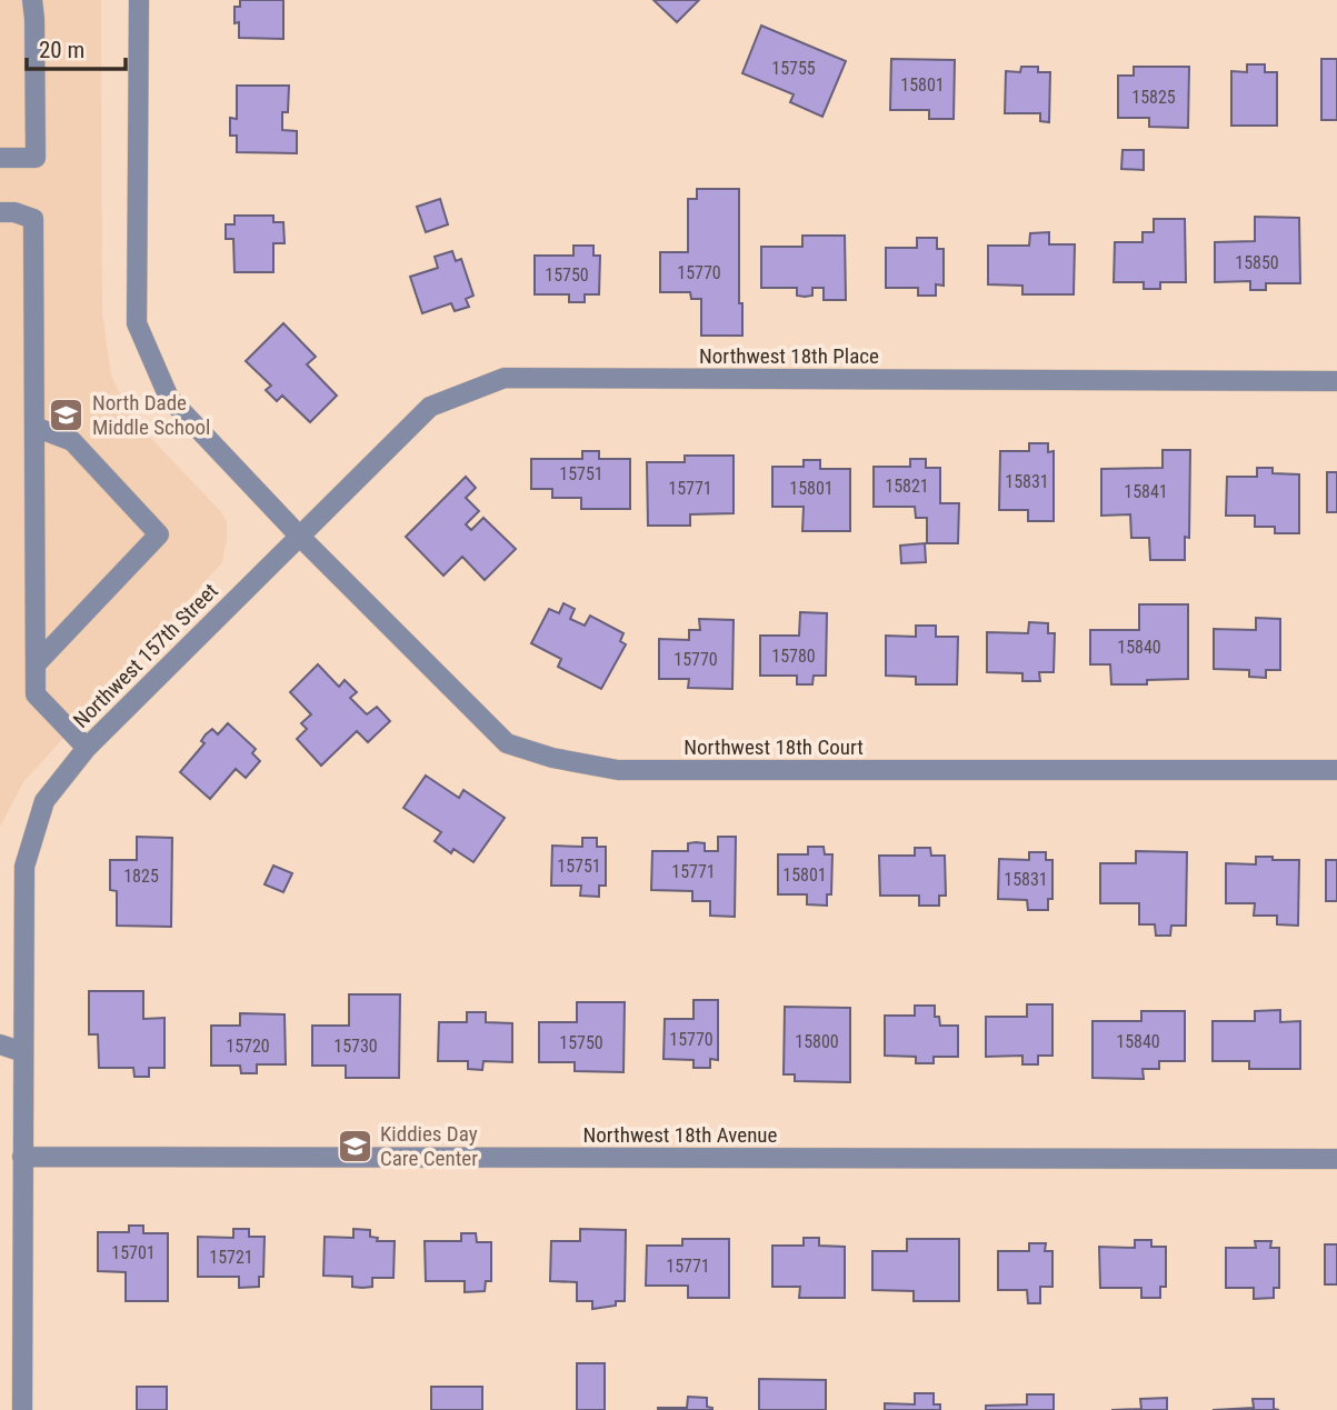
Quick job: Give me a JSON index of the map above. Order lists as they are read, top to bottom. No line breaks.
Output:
{"streets":{"street":["Northwest 18th Place","Northwest 157th Street","Northwest 18th Court","Northwest 18th Avenue"]},"crossings":[["Northwest 18th Place","Northwest 157th Street"],["Northwest 18th Place","Northwest 18th Court"],["Northwest 157th Street","Northwest 18th Court"],["Northwest 157th Street","Northwest 18th Avenue"]],"places":{"school or university":["North Dade Middle School","Kiddies Day Care Center"]},"house_numbers":["15755","15801","15825","15850","15770","15750","15751","15831","15821","15771","15801","15841","15840","15780","15770","15751","15771","15801","1825","15831","15770","15800","15840","15750","15720","15730","15701","15721","15771"],"scale_bar":"20 m"}
